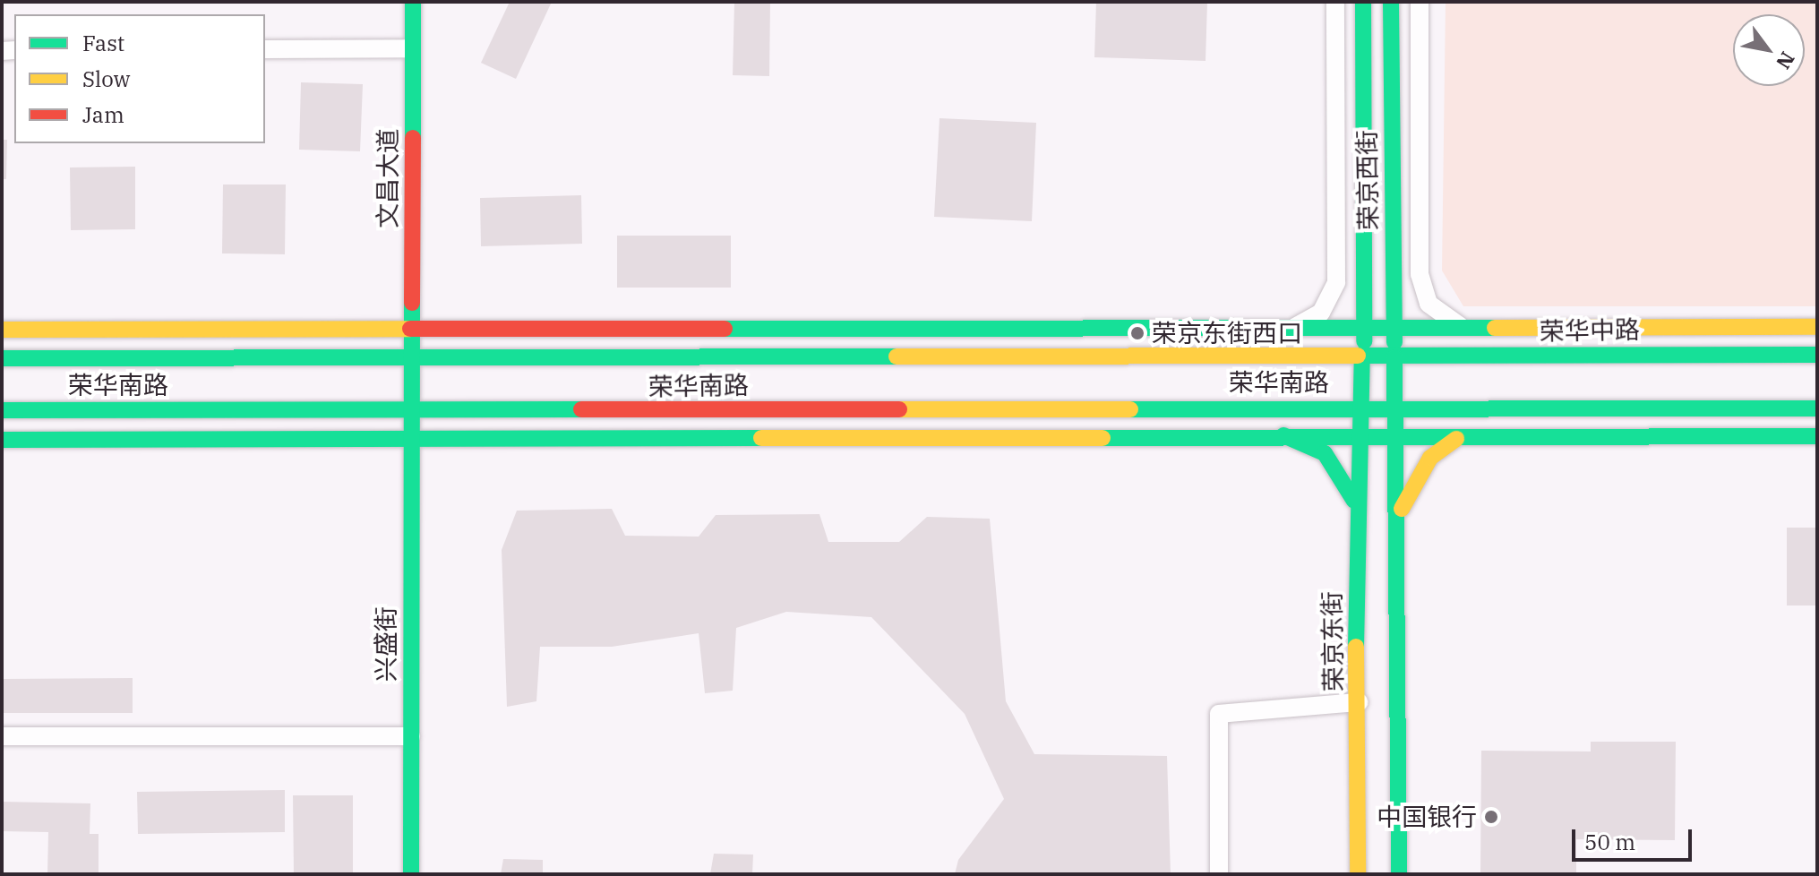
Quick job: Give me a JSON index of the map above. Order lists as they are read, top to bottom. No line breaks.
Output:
{"streets":{"main road":["文昌大道","荣京西街","荣华中路","荣华南路","荣京东街","兴盛街"]},"crossings":[["文昌大道","荣华南路"],["文昌大道","兴盛街"],["荣京西街","荣华中路"],["荣京西街","荣华南路"],["荣京西街","荣京东街"],["荣华中路","荣华南路"],["荣华南路","荣京东街"],["荣华南路","兴盛街"]],"places":["荣京东街西口","中国银行"],"legend":["Fast","Slow","Jam"],"scale_bar":"50 m","north":"bottom right"}
